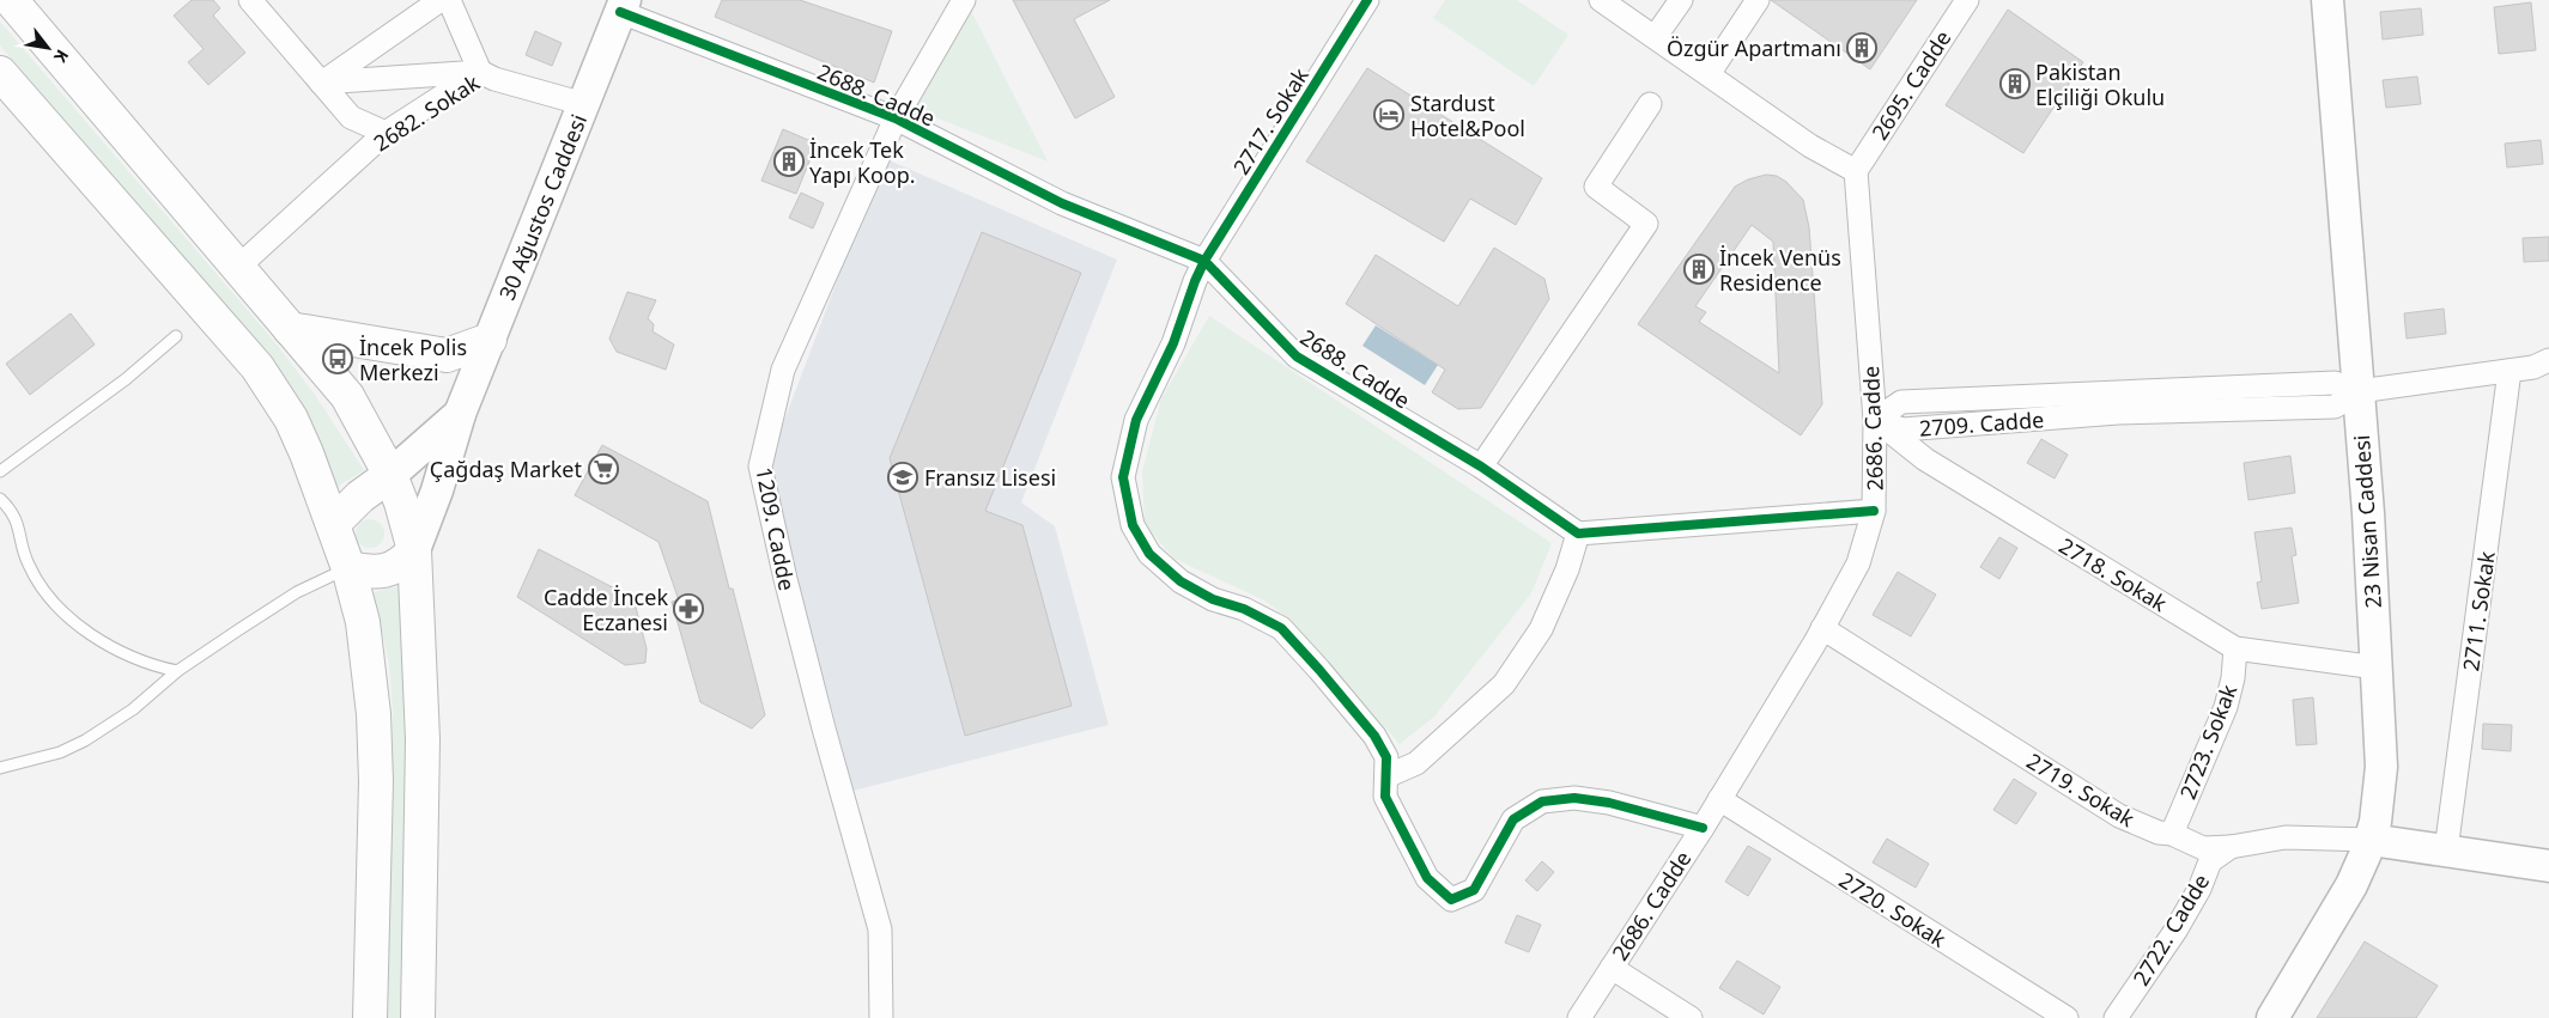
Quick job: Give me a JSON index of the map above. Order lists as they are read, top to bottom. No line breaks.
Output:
{"streets":{"main road":["30 Ağustos Caddesi","23 Nisan Caddesi"],"street":["2695. Cadde","2688. Cadde","2682. Sokak","2717. Sokak","2709. Cadde","2686. Cadde","1209. Cadde","2718. Sokak","2711. Sokak","2723. Sokak","2719. Sokak","2720. Sokak","2722. Cadde"]},"crossings":[["2695. Cadde","2686. Cadde"],["2688. Cadde","2717. Sokak"],["2688. Cadde","30 Ağustos Caddesi"],["2688. Cadde","1209. Cadde"],["2682. Sokak","30 Ağustos Caddesi"],["2717. Sokak","2686. Cadde"],["2709. Cadde","2686. Cadde"],["2709. Cadde","23 Nisan Caddesi"],["2709. Cadde","2718. Sokak"],["2709. Cadde","2711. Sokak"],["2686. Cadde","2718. Sokak"],["2686. Cadde","2719. Sokak"],["2686. Cadde","2720. Sokak"],["23 Nisan Caddesi","2718. Sokak"],["23 Nisan Caddesi","2719. Sokak"],["2718. Sokak","2723. Sokak"],["2723. Sokak","2719. Sokak"],["2719. Sokak","2722. Cadde"]],"places":{"building":["Özgür Apartmanı","Pakistan Elçiliği Okulu","İncek Tek Yapı Koop.","İncek Venüs Residence"],"hotel":["Stardust Hotel&Pool"],"bus stop":["İncek Polis Merkezi"],"supermarket":["Çağdaş Market"],"school or university":["Fransız Lisesi"],"pharmacy":["Cadde İncek Eczanesi"]},"north":"bottom right"}
